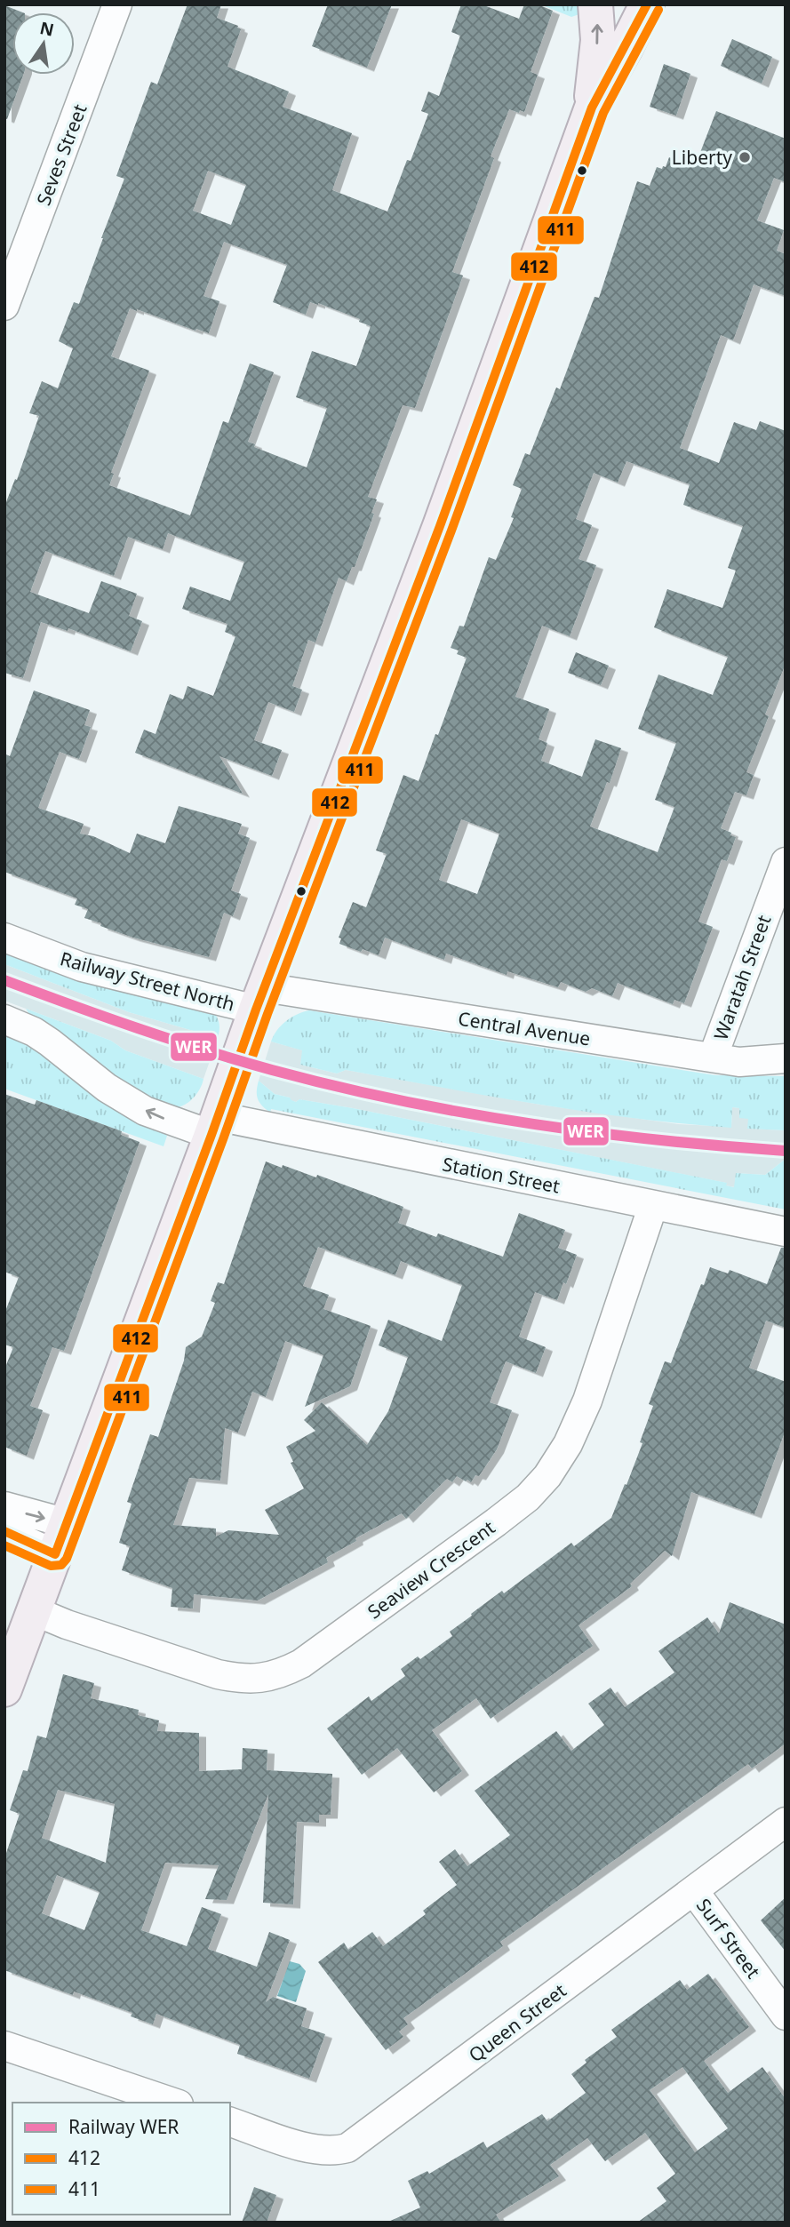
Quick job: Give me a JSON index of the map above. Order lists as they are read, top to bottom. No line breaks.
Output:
{"streets":{"street":["Seves Street","Waratah Street","Railway Street North","Central Avenue","Station Street","Seaview Crescent","Surf Street","Queen Street"]},"crossings":[["Waratah Street","Central Avenue"],["Railway Street North","Central Avenue"],["Station Street","Seaview Crescent"],["Surf Street","Queen Street"]],"places":["Liberty"],"lines":["transit line 412","transit line 411","rail line WER"],"legend":["Railway WER","412","411"],"north":"top"}
